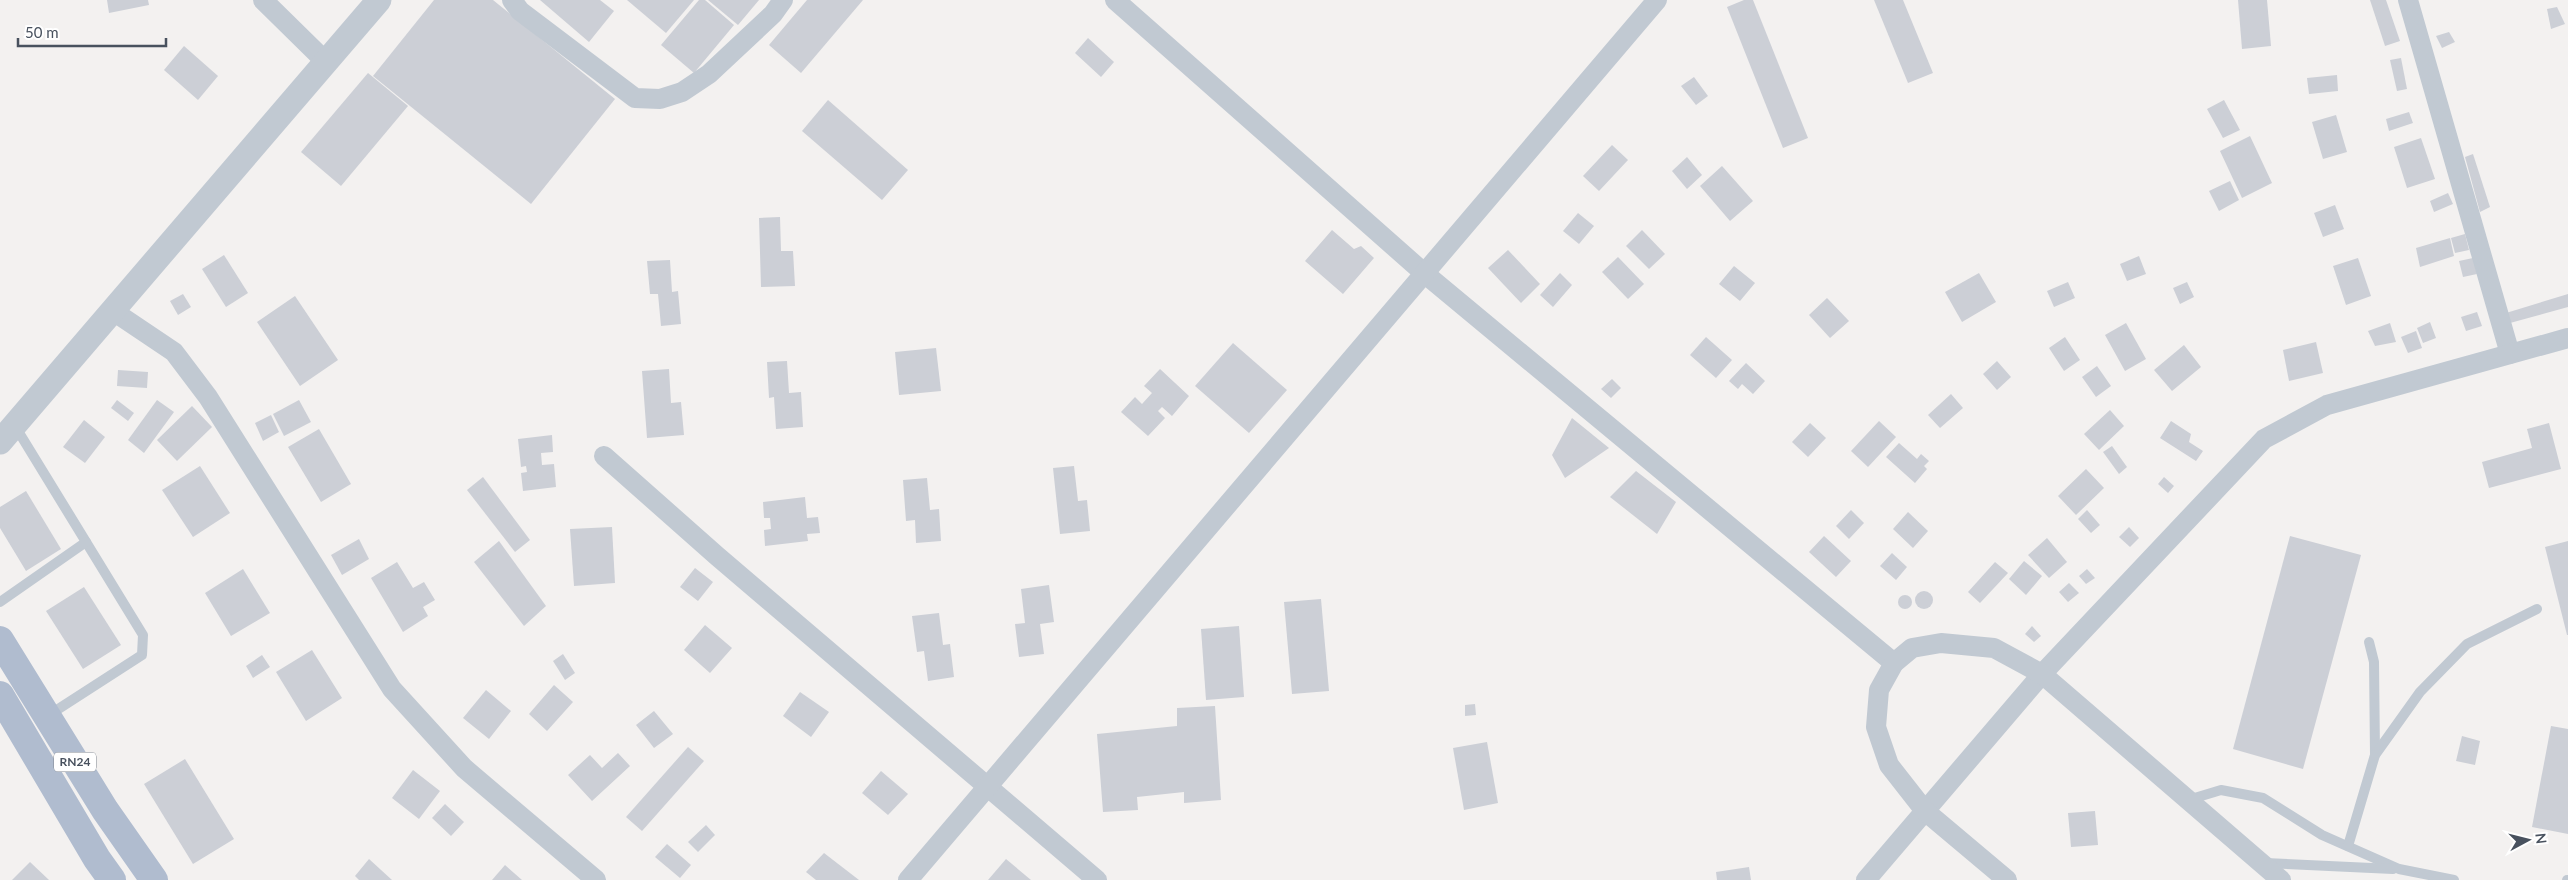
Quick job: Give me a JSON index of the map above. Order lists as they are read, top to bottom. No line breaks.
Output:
{"streets":{"main road":["RN24"]},"scale_bar":"50 m","north":"right"}
